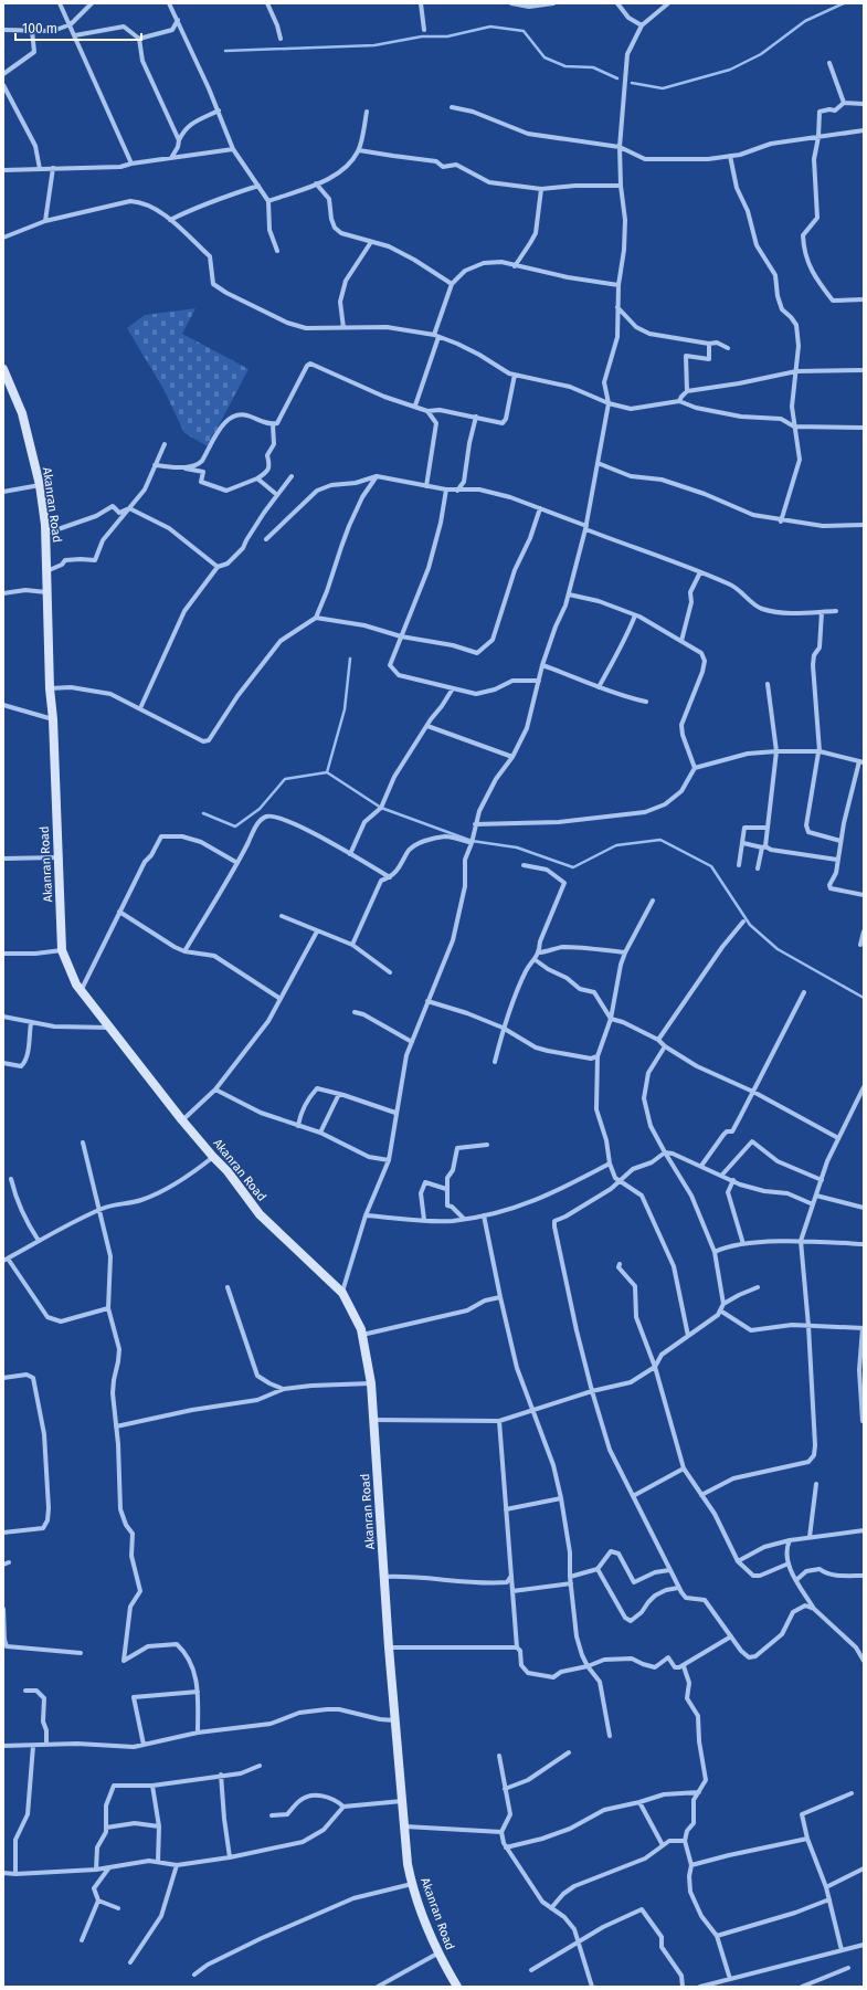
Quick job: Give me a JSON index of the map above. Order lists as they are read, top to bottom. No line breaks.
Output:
{"streets":{"main road":["Akanran Road"]},"scale_bar":"100 m"}
